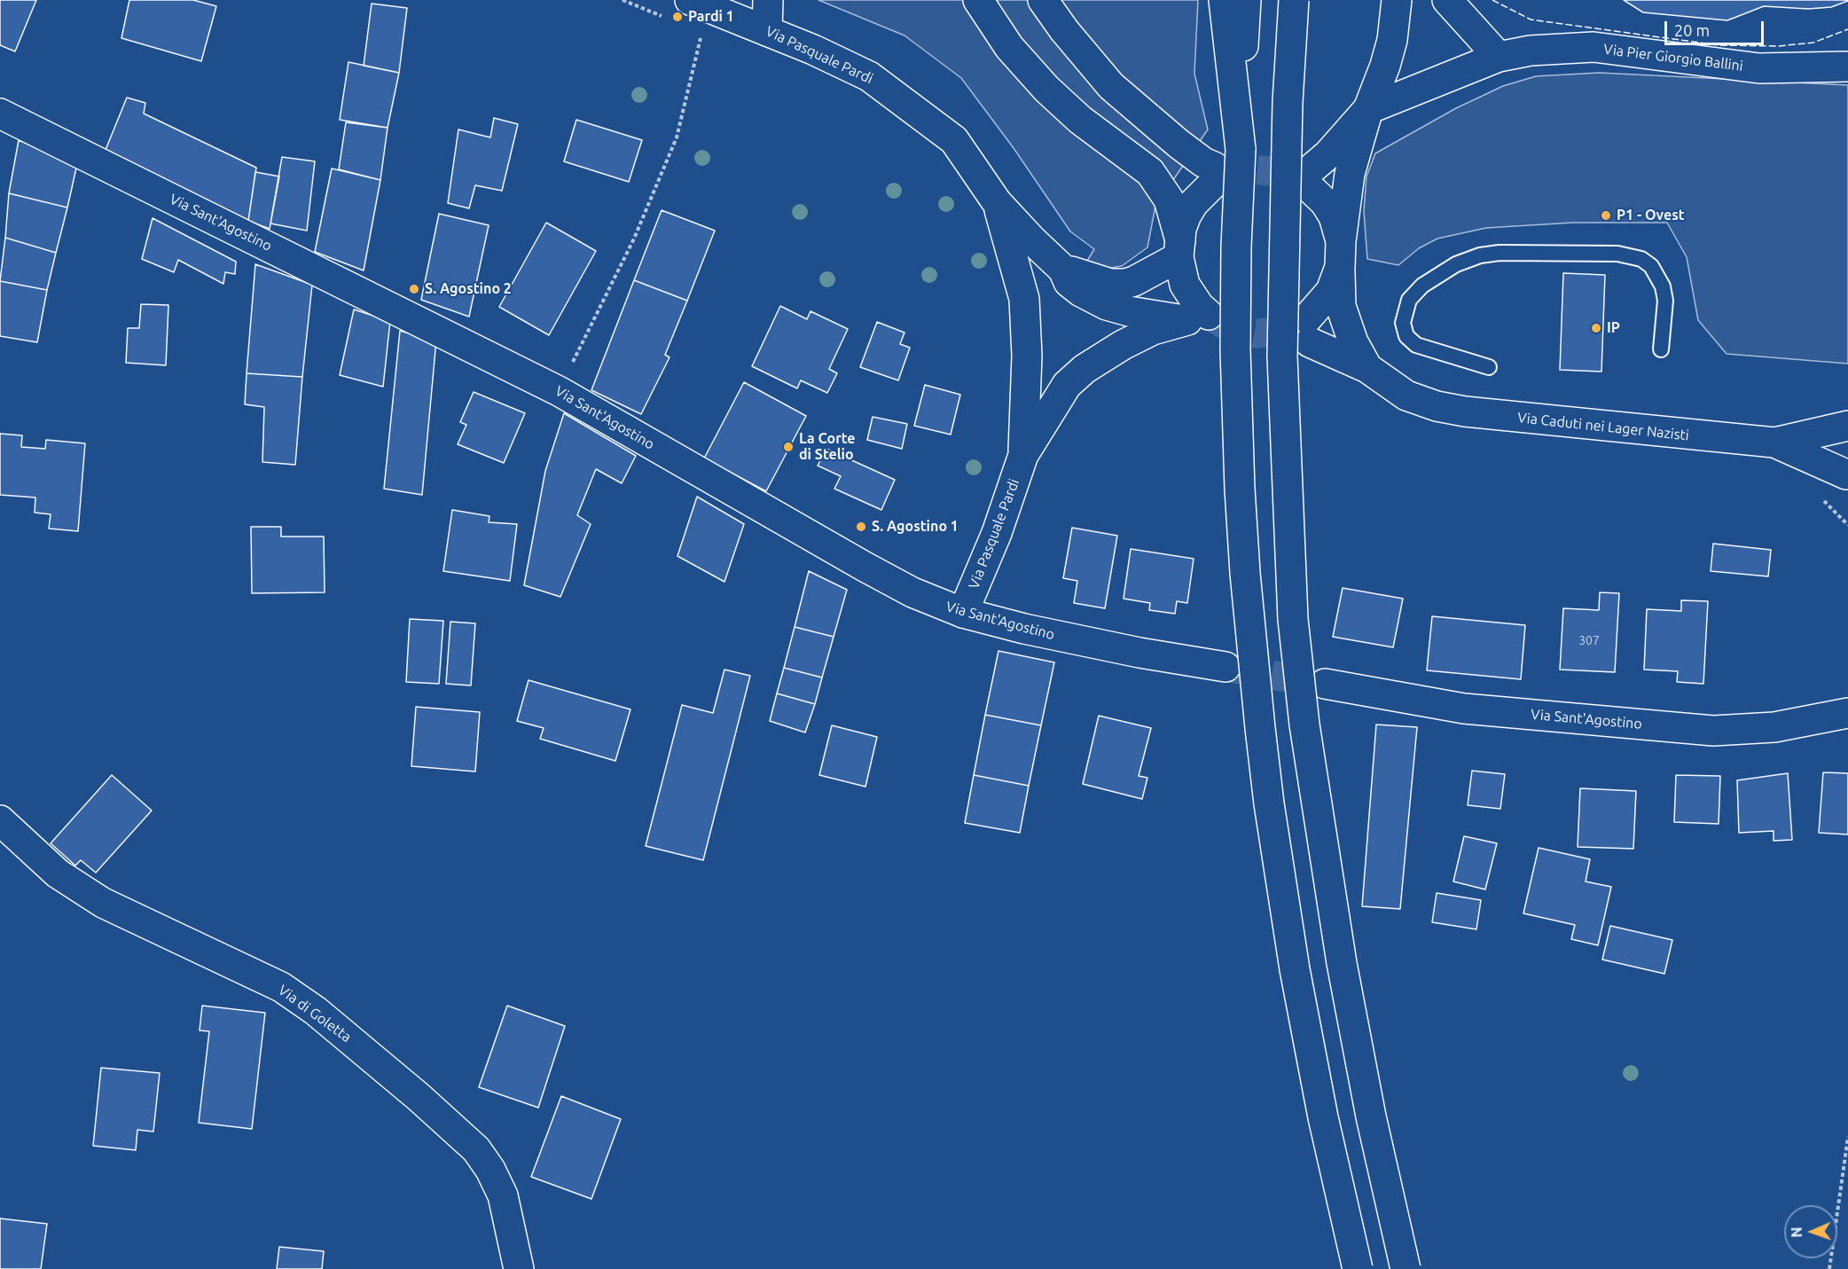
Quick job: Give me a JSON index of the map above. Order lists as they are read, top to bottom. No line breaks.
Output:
{"streets":{"main road":["Via Pasquale Pardi","Via Pier Giorgio Ballini","Via Sant'Agostino","Via Caduti nei Lager Nazisti","Via di Goletta"]},"crossings":[["Via Pasquale Pardi","Via Sant'Agostino"],["Via Pier Giorgio Ballini","Via Caduti nei Lager Nazisti"]],"places":["Pardi 1","P1 - Ovest","S. Agostino 2","IP","La Corte di Stelio","S. Agostino 1"],"house_numbers":["307"],"scale_bar":"20 m","north":"left"}
